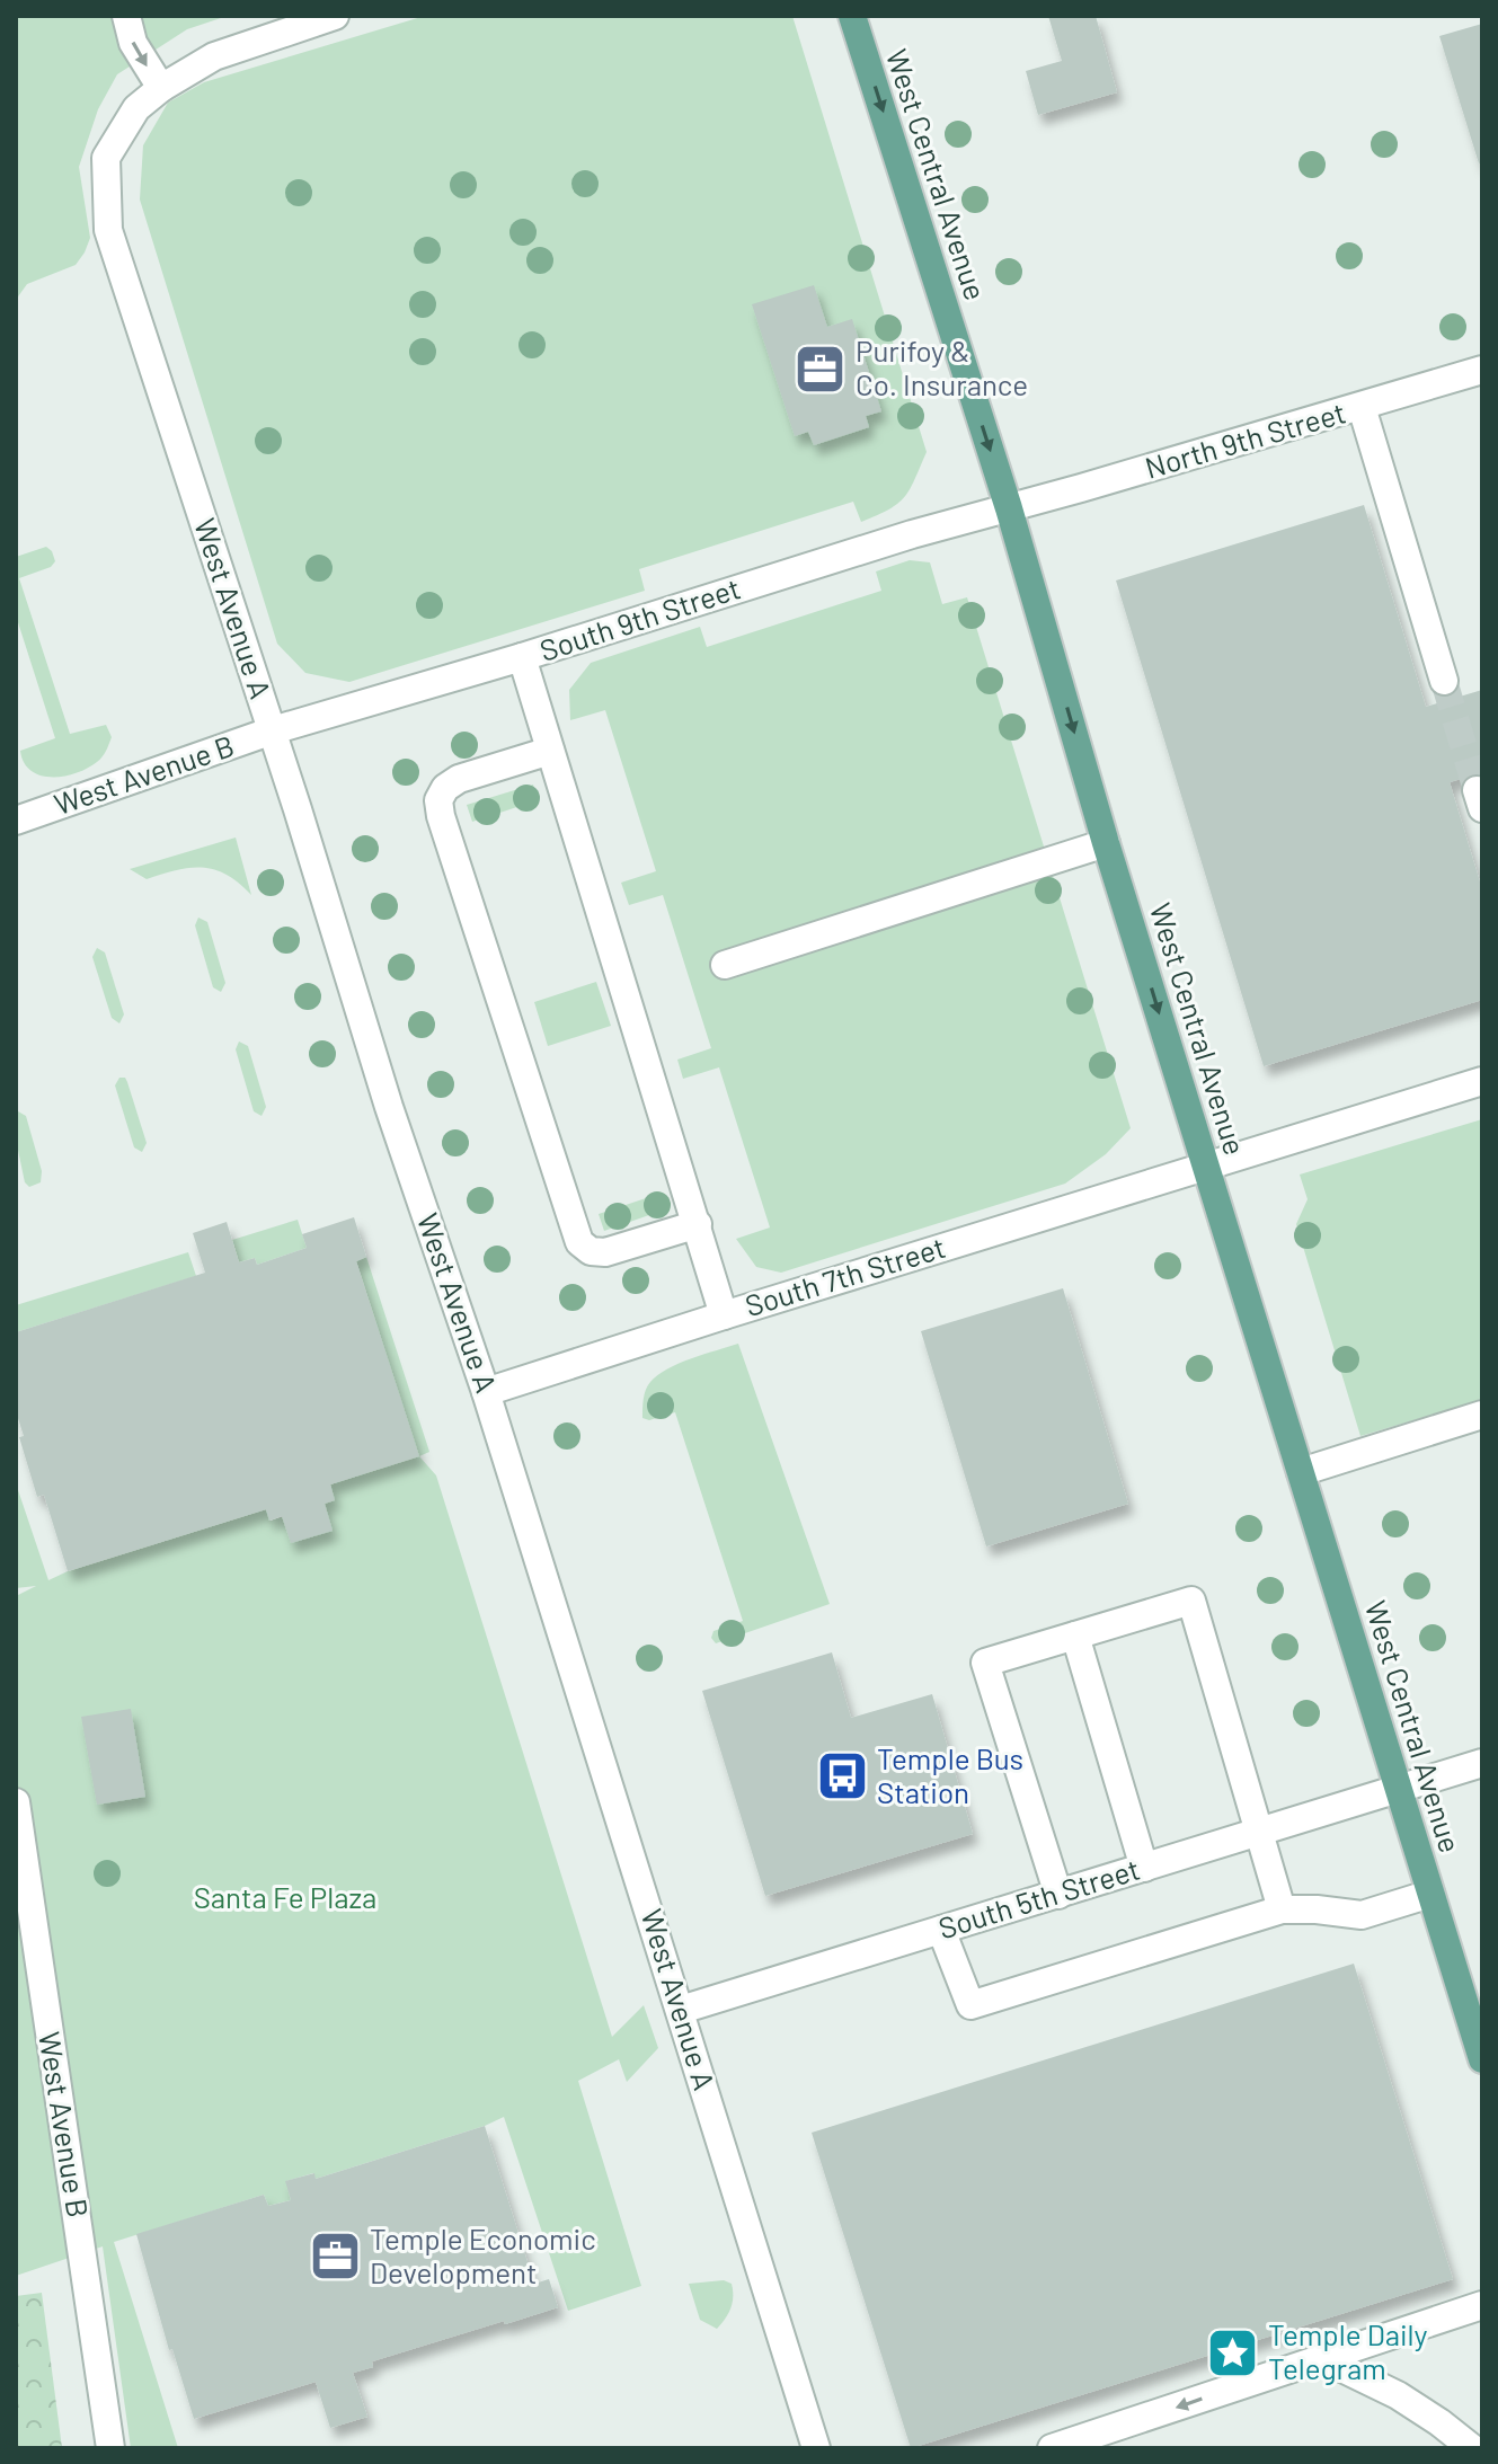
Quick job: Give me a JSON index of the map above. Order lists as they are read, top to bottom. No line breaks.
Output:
{"streets":{"main road":["West Central Avenue"],"street":["North 9th Street","West Avenue A","South 9th Street","West Avenue B","South 7th Street","South 5th Street"]},"crossings":[["West Central Avenue","North 9th Street"],["West Central Avenue","South 9th Street"],["West Central Avenue","South 7th Street"],["West Central Avenue","South 5th Street"],["North 9th Street","South 9th Street"],["West Avenue A","South 9th Street"],["West Avenue A","West Avenue B"],["West Avenue A","South 7th Street"],["West Avenue A","South 5th Street"],["South 9th Street","West Avenue B"]],"one_way":["West Central Avenue"],"parks":["Santa Fe Plaza"],"places":{"office":["Purifoy & Co. Insurance","Temple Economic Development"],"bus stop":["Temple Bus Station"],"place":["Temple Daily Telegram"]}}
